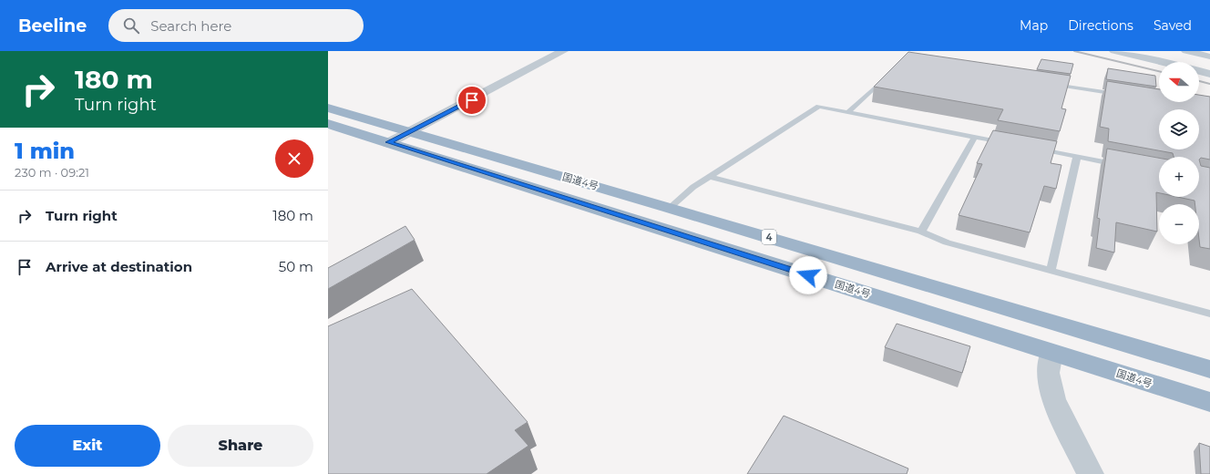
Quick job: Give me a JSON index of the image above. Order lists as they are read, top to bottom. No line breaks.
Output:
{"streets":{"highway":["国道4号","4"]},"north":"left","page":{"header":"Beeline","search":"Search here","nav":["Map","Directions","Saved"],"turn":["180 m","Turn right"],"map_buttons":["+","−"],"heading":["1 min","230 m · 09:21"],"list":[{"name":"Turn right","value":"180 m"},{"name":"Arrive at destination","value":"50 m"}],"buttons":["Exit","Share"]}}
